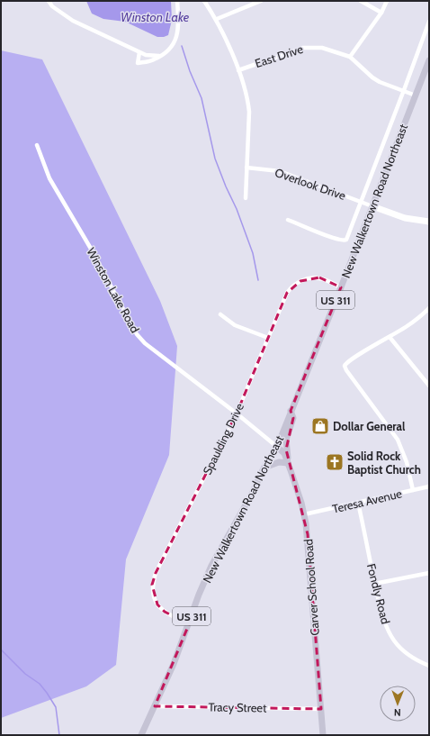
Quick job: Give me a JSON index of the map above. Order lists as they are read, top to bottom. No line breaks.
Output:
{"streets":{"main road":["New Walkertown Road Northeast","US 311","Carver School Road"],"street":["East Drive","Overlook Drive","Winston Lake Road","Spaulding Drive","Teresa Avenue","Fondly Road","Tracy Street"]},"crossings":[["East Drive","New Walkertown Road Northeast"],["Overlook Drive","New Walkertown Road Northeast"],["New Walkertown Road Northeast","Winston Lake Road"],["New Walkertown Road Northeast","Spaulding Drive"],["New Walkertown Road Northeast","Carver School Road"],["New Walkertown Road Northeast","Tracy Street"],["Winston Lake Road","Spaulding Drive"],["Winston Lake Road","Carver School Road"],["Teresa Avenue","Carver School Road"],["Teresa Avenue","Fondly Road"],["Carver School Road","Tracy Street"]],"water":["Winston Lake"],"places":{"shop":["Dollar General"],"church":["Solid Rock Baptist Church"]},"north":"bottom"}
